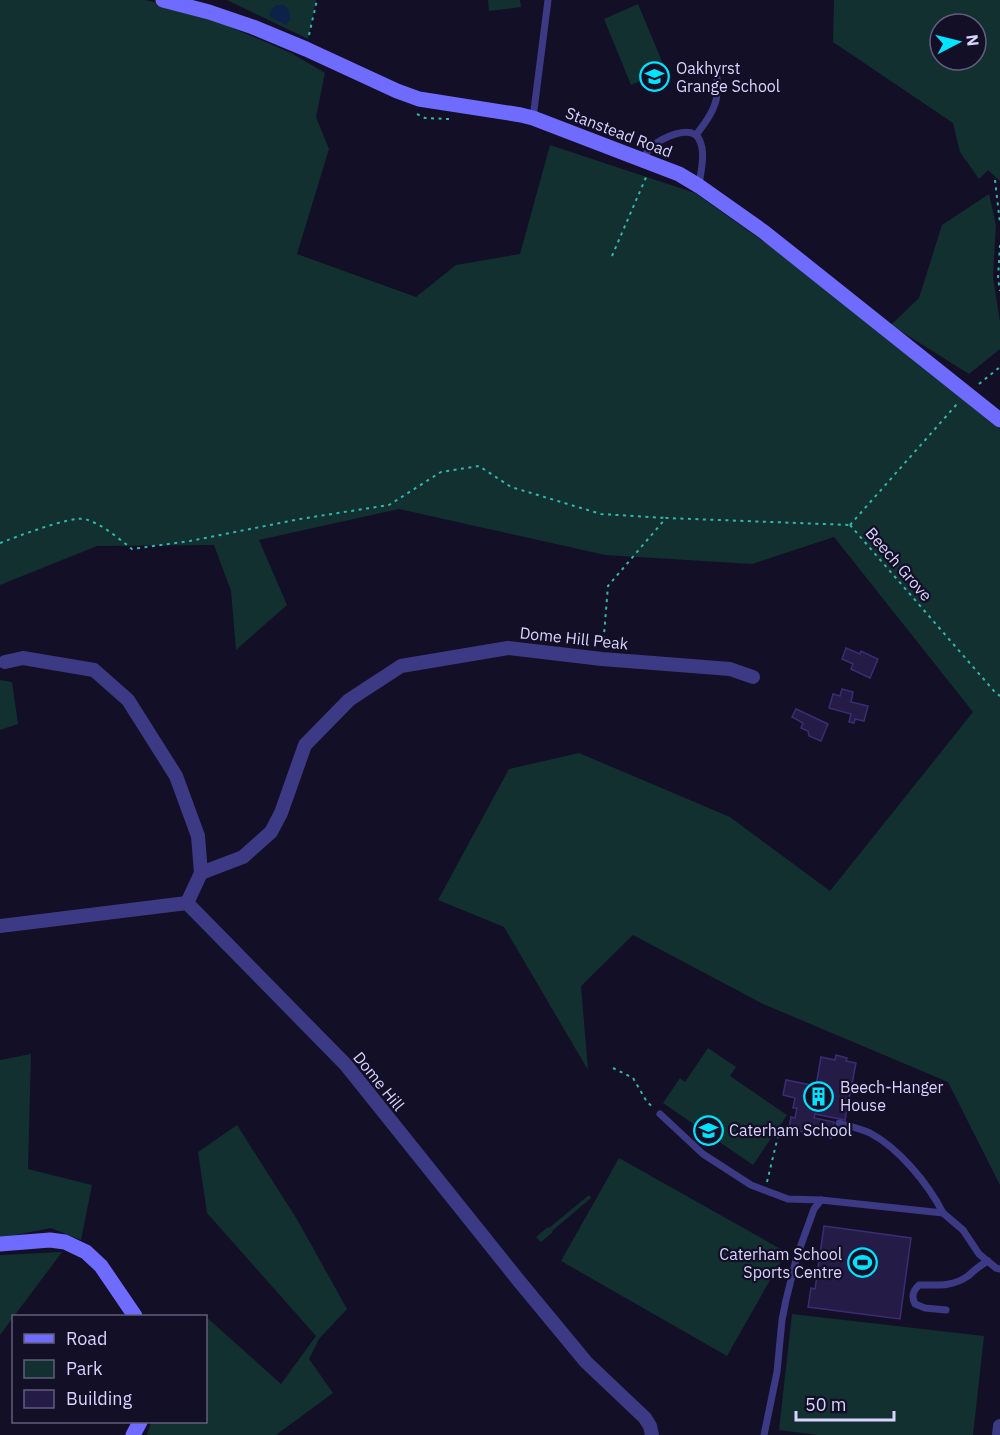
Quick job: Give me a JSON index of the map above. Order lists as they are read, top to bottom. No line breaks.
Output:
{"streets":{"street":["Stanstead Road","Dome Hill Peak","Dome Hill"],"path":["Beech Grove"]},"crossings":[["Stanstead Road","Beech Grove"]],"places":{"school or university":["Oakhyrst Grange School","Caterham School"],"building":["Beech-Hanger House"],"sports":["Caterham School Sports Centre"]},"legend":["Road","Park","Building"],"scale_bar":"50 m","north":"right"}
